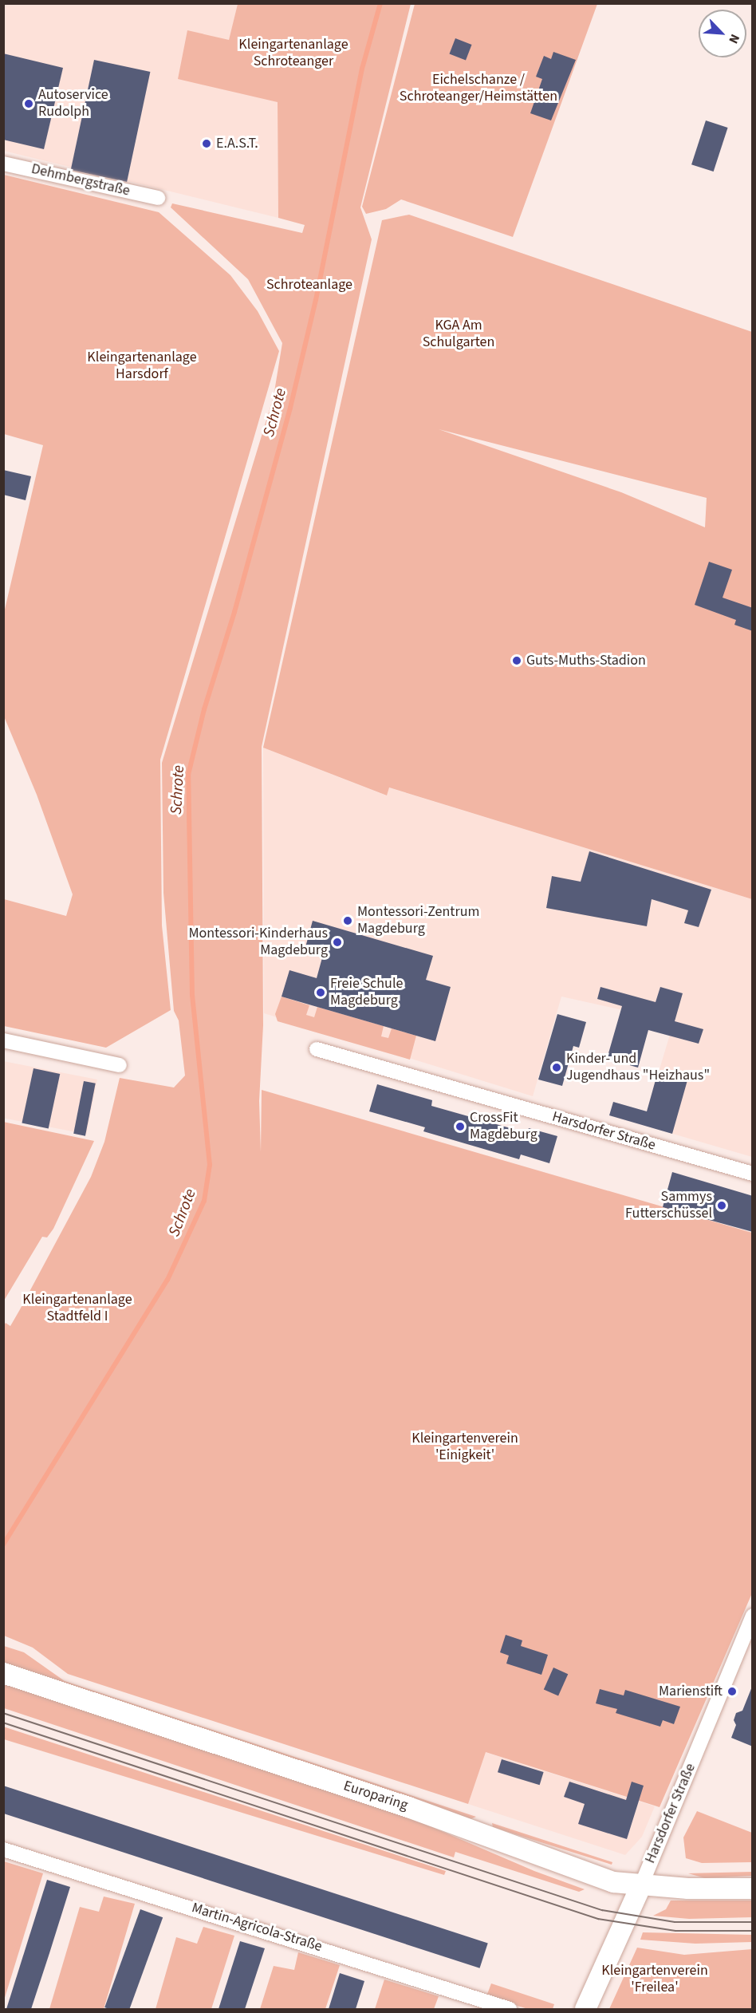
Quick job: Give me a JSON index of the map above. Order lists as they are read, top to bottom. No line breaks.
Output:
{"streets":{"main road":["Harsdorfer Straße","Europaring"],"street":["Dehmbergstraße","Martin-Agricola-Straße"]},"crossings":[["Harsdorfer Straße","Europaring"]],"water":["Schrote"],"parks":["Kleingartenanlage Schroteanger","Eichelschanze / Schroteanger/Heimstätten","Schroteanlage","KGA Am Schulgarten","Kleingartenanlage Harsdorf","Kleingartenanlage Stadtfeld I","Kleingartenverein 'Einigkeit'","Kleingartenverein 'Freilea'"],"places":["Autoservice Rudolph","E.A.S.T.","Guts-Muths-Stadion","Montessori-Zentrum Magdeburg","Montessori-Kinderhaus Magdeburg","Freie Schule Magdeburg","Kinder- und Jugendhaus \"Heizhaus\"","CrossFit Magdeburg","Sammys Futterschüssel","Marienstift"],"north":"bottom right"}
